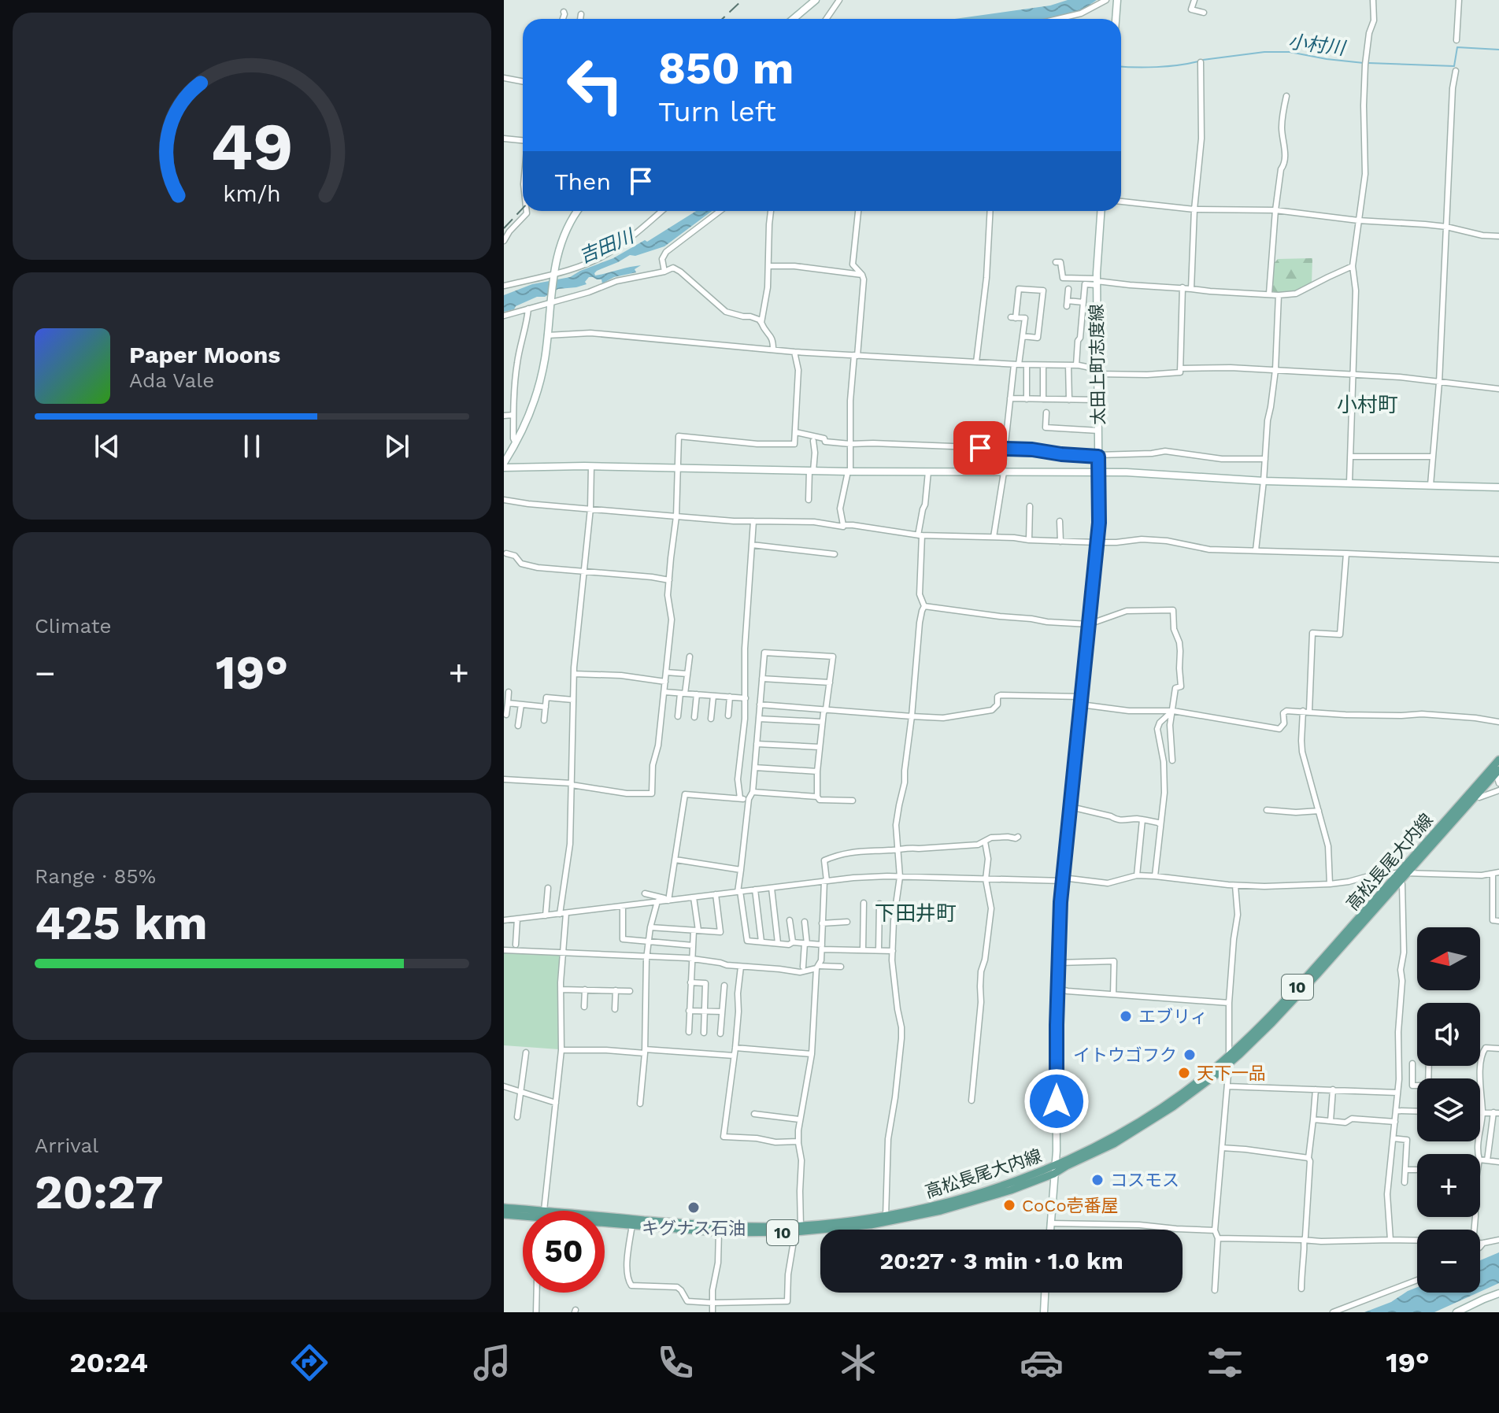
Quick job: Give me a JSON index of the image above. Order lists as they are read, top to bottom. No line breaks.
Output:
{"streets":{"main road":["高松長尾大内線","10"],"street":["太田上町志度線"]},"crossings":[["太田上町志度線","高松長尾大内線"]],"districts":["小村町","下田井町"],"water":["小村川","吉田川"],"places":["エブリィ","イトウゴフク","天下一品","コスモス","CoCo壱番屋","キグナス石油"],"north":"left","page":{"turn":["850 m","Turn left"],"then":"Then","song":["Paper Moons","Ada Vale"],"tile":["Climate",["Range · 85%","425 km"],["Arrival","20:27"]],"heat":["−","19°","+"],"map_buttons":["+","−"],"limit":"50","trip":"20:27 · 3 min · 1.0 km","tabs":["20:24","19°"],"gauge":["49","km/h"]}}
